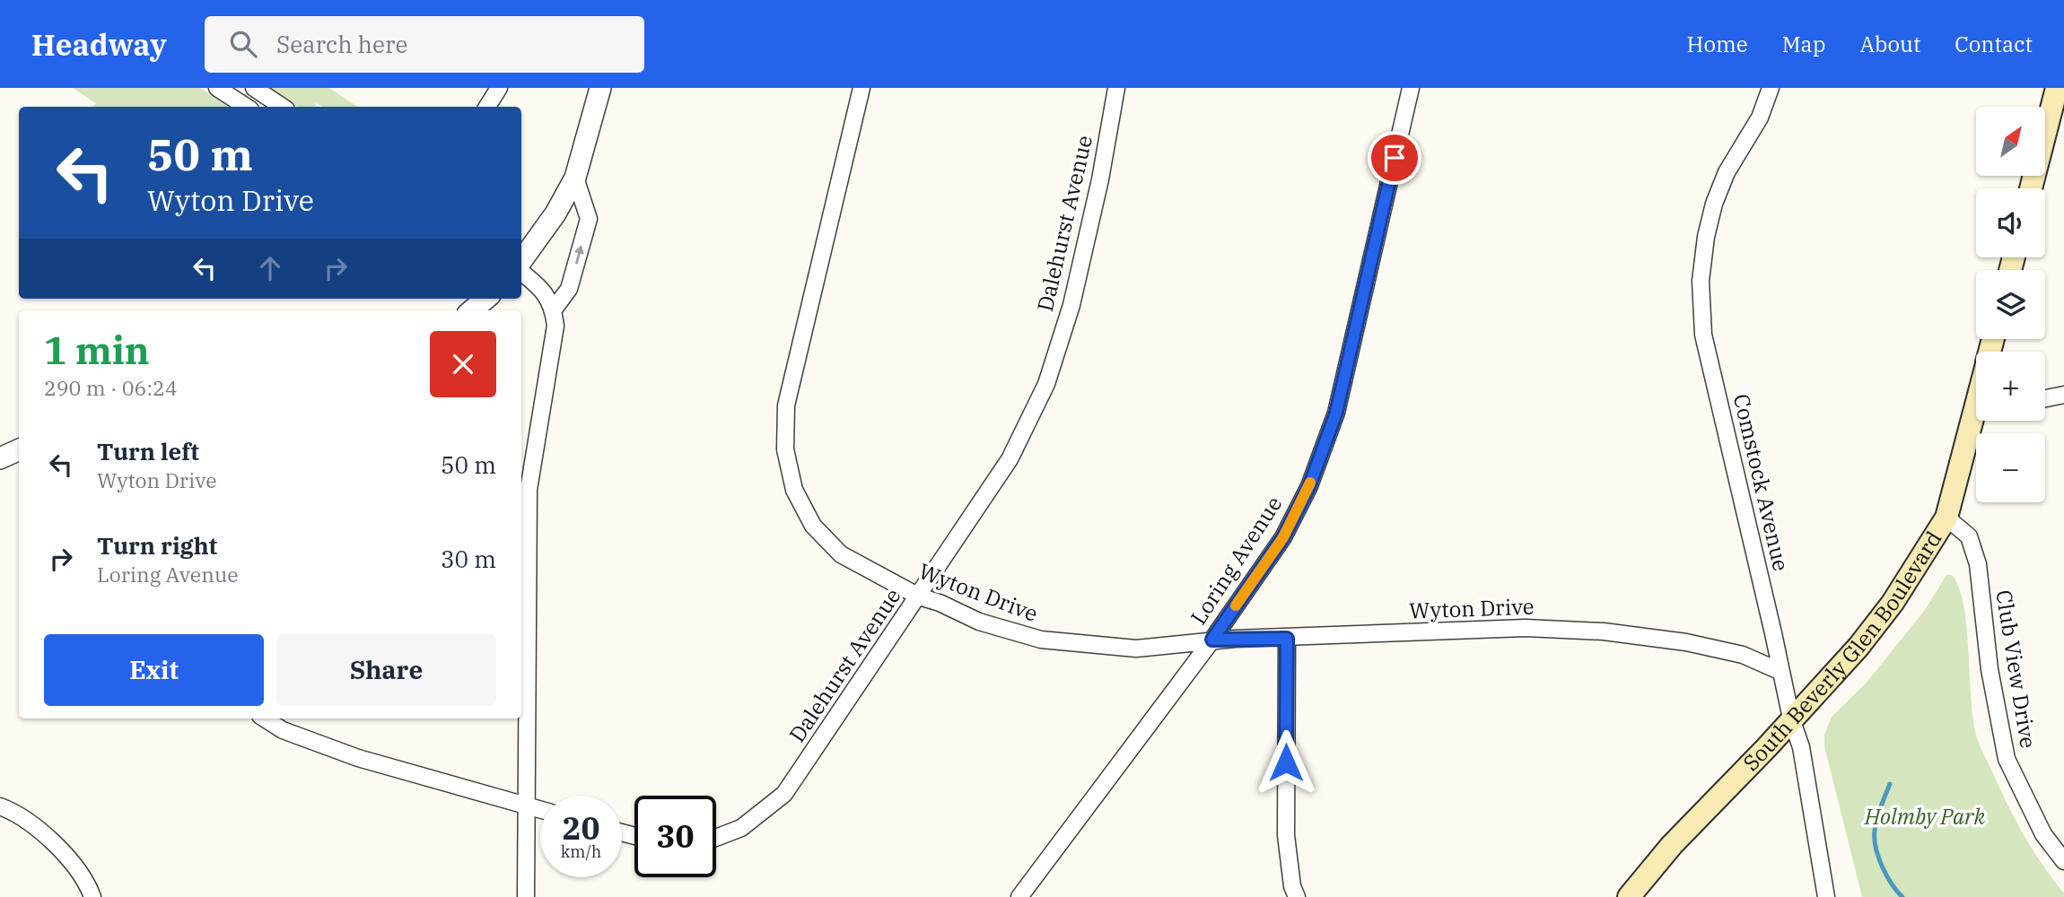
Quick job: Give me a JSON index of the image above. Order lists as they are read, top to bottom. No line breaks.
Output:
{"streets":{"main road":["South Beverly Glen Boulevard"],"street":["Dalehurst Avenue","Comstock Avenue","Loring Avenue","Wyton Drive","Club View Drive"]},"crossings":[["Dalehurst Avenue","Wyton Drive"],["Comstock Avenue","Wyton Drive"],["Comstock Avenue","South Beverly Glen Boulevard"],["Loring Avenue","Wyton Drive"],["South Beverly Glen Boulevard","Club View Drive"]],"parks":["Holmby Park"],"north":"top right","page":{"header":"Headway","search":"Search here","nav":["Home","Map","About","Contact"],"map_buttons":["+","−"],"turn":["50 m","Wyton Drive"],"heading":["1 min","290 m · 06:24"],"list":[{"name":"Turn left","note":"Wyton Drive","value":"50 m"},{"name":"Turn right","note":"Loring Avenue","value":"30 m"}],"buttons":["Exit","Share"],"speed":"20 km/h","limit":"30"}}
